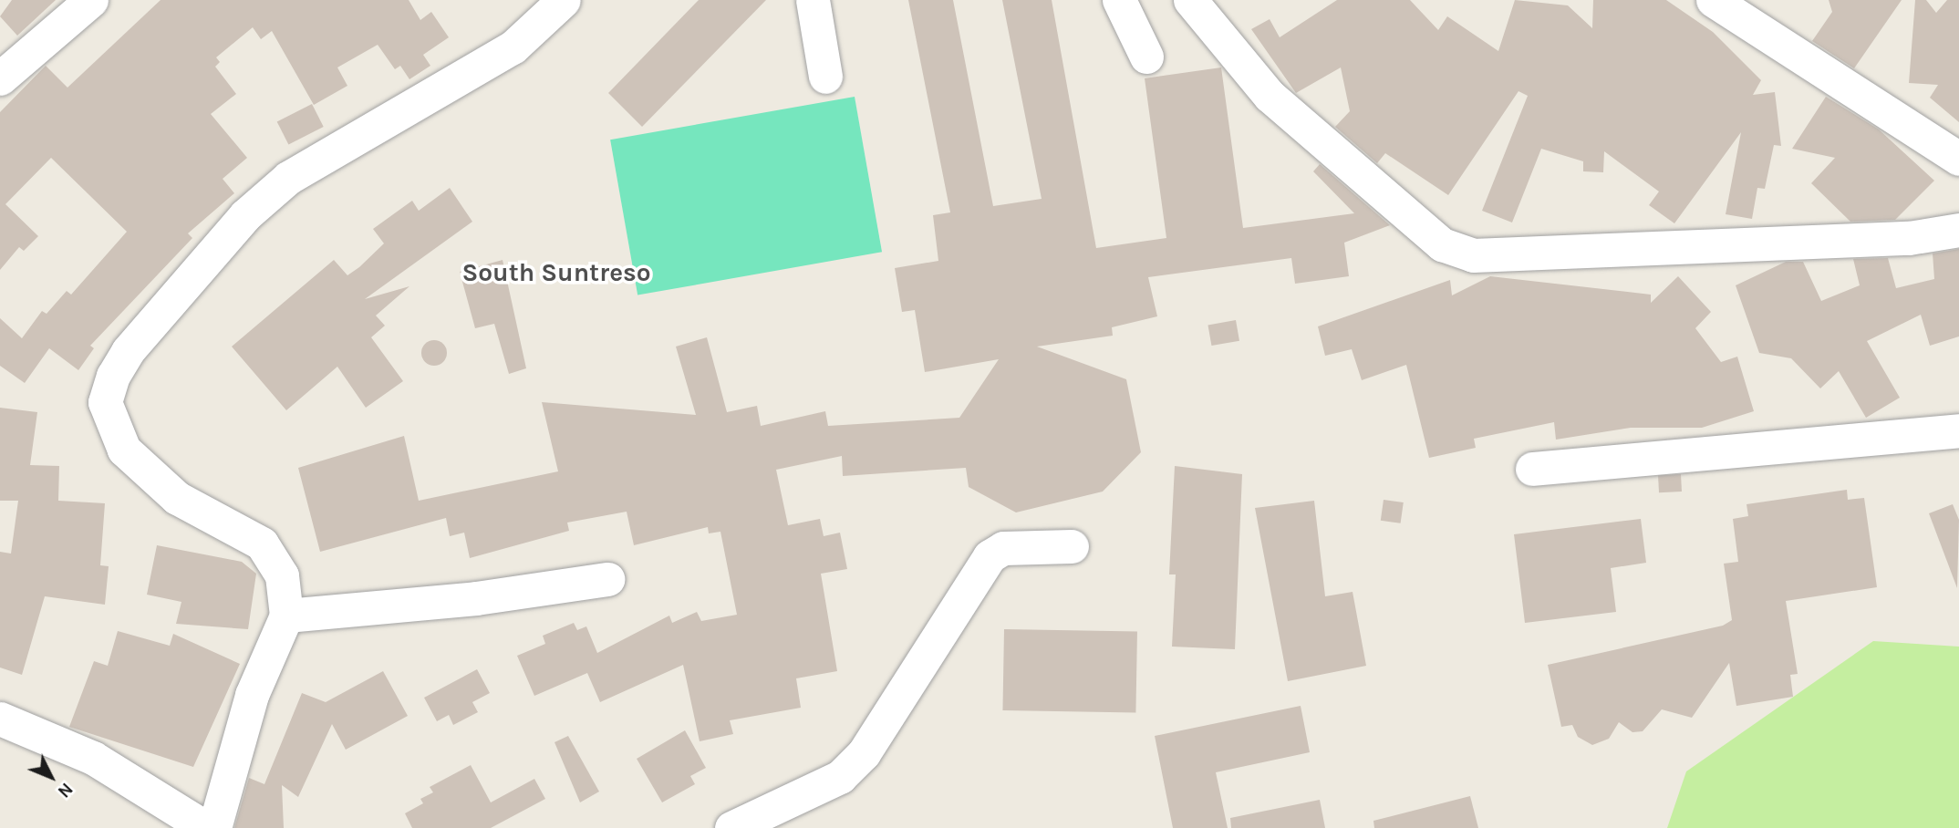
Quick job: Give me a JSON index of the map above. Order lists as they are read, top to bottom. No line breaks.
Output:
{"districts":["South Suntreso"],"north":"bottom right"}
